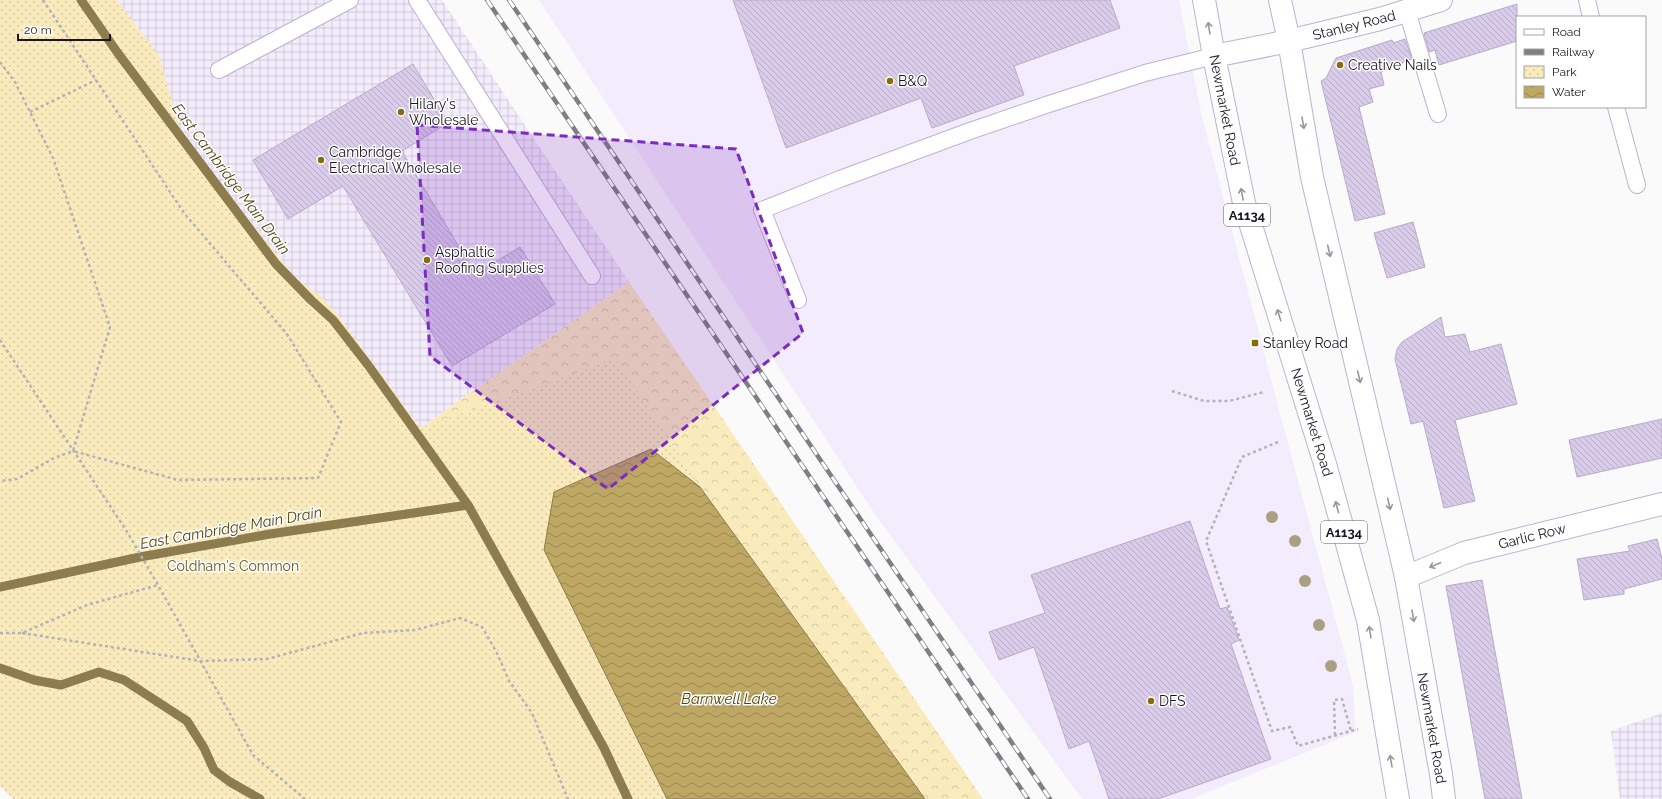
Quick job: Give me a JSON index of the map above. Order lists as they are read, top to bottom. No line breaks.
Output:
{"streets":{"main road":["Stanley Road","Newmarket Road","A1134","Garlic Row"]},"crossings":[["Stanley Road","Newmarket Road"],["Newmarket Road","Garlic Row"]],"one_way":["Garlic Row"],"water":["East Cambridge Main Drain","Barnwell Lake"],"parks":["Coldham's Common"],"places":{"other":["Creative Nails","B&Q","Hilary's Wholesale","Cambridge Electrical Wholesale","Asphaltic Roofing Supplies","DFS"],"transit":["Stanley Road"]},"legend":["Road","Railway","Park","Water"],"scale_bar":"20 m"}
